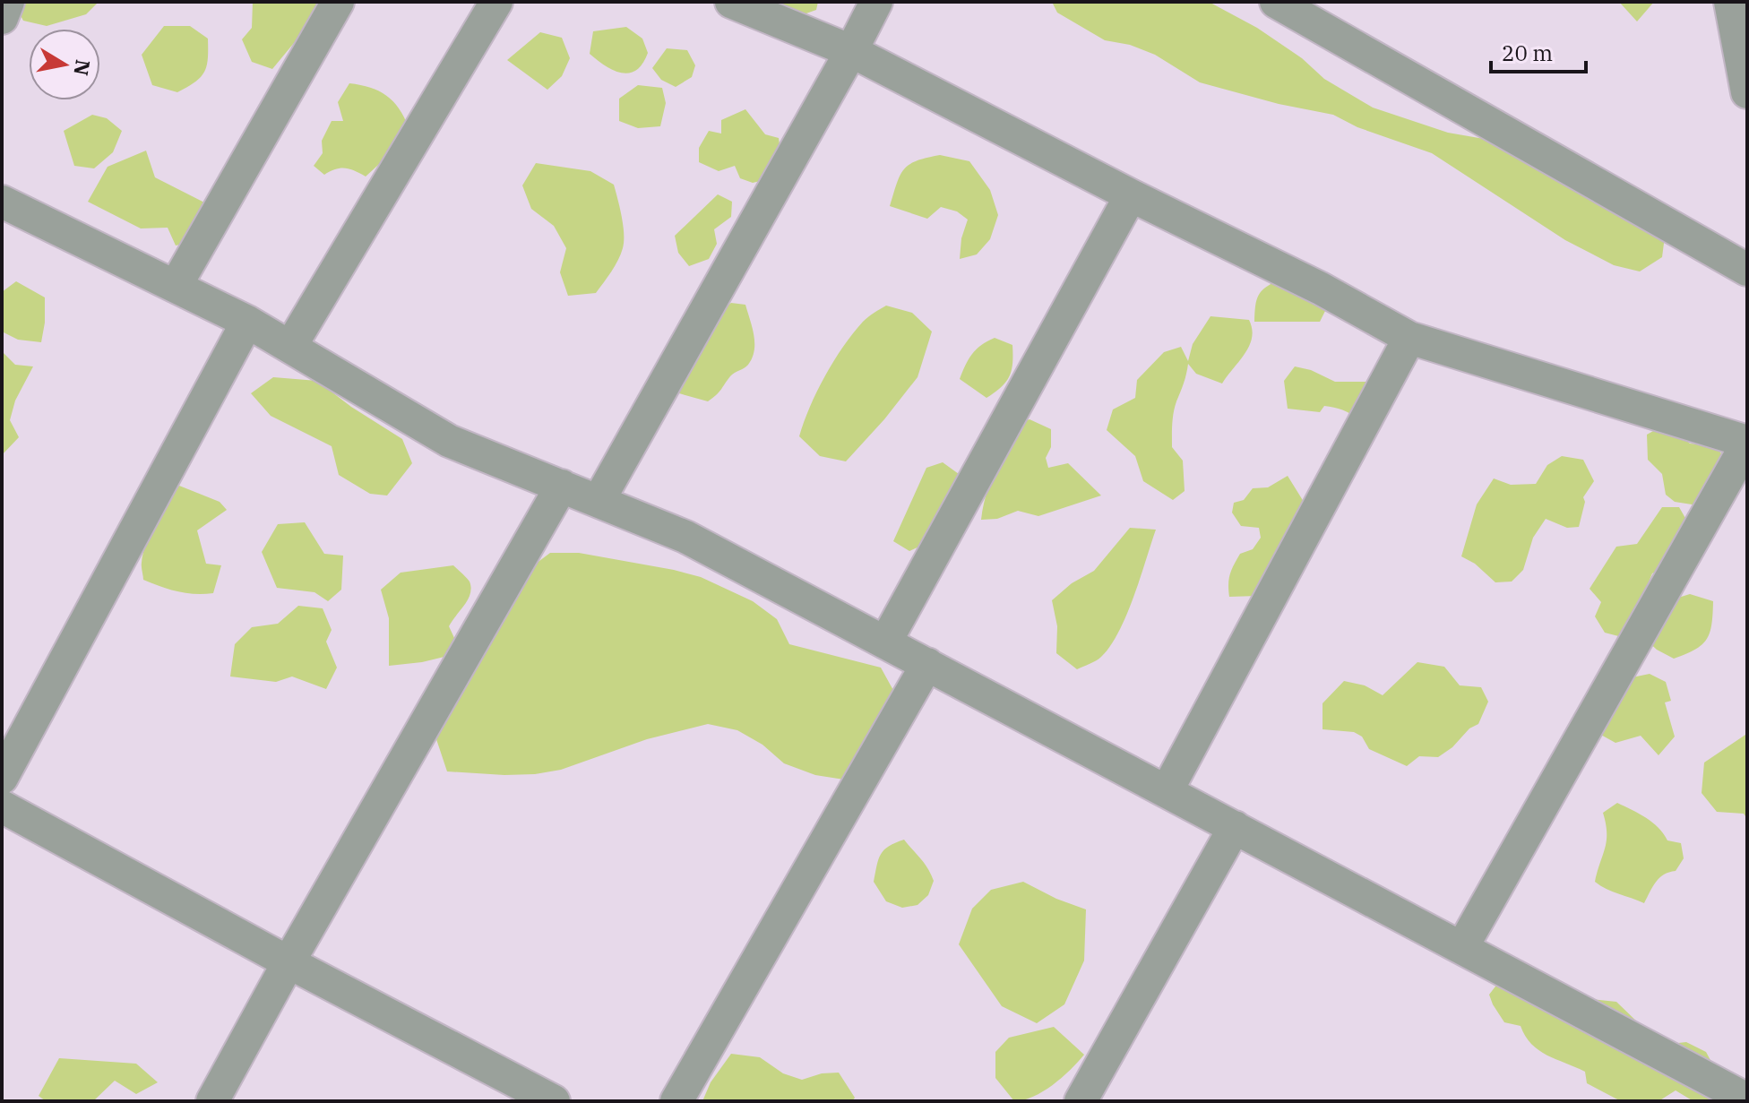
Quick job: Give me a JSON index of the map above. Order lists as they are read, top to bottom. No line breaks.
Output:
{"scale_bar":"20 m","north":"right"}
